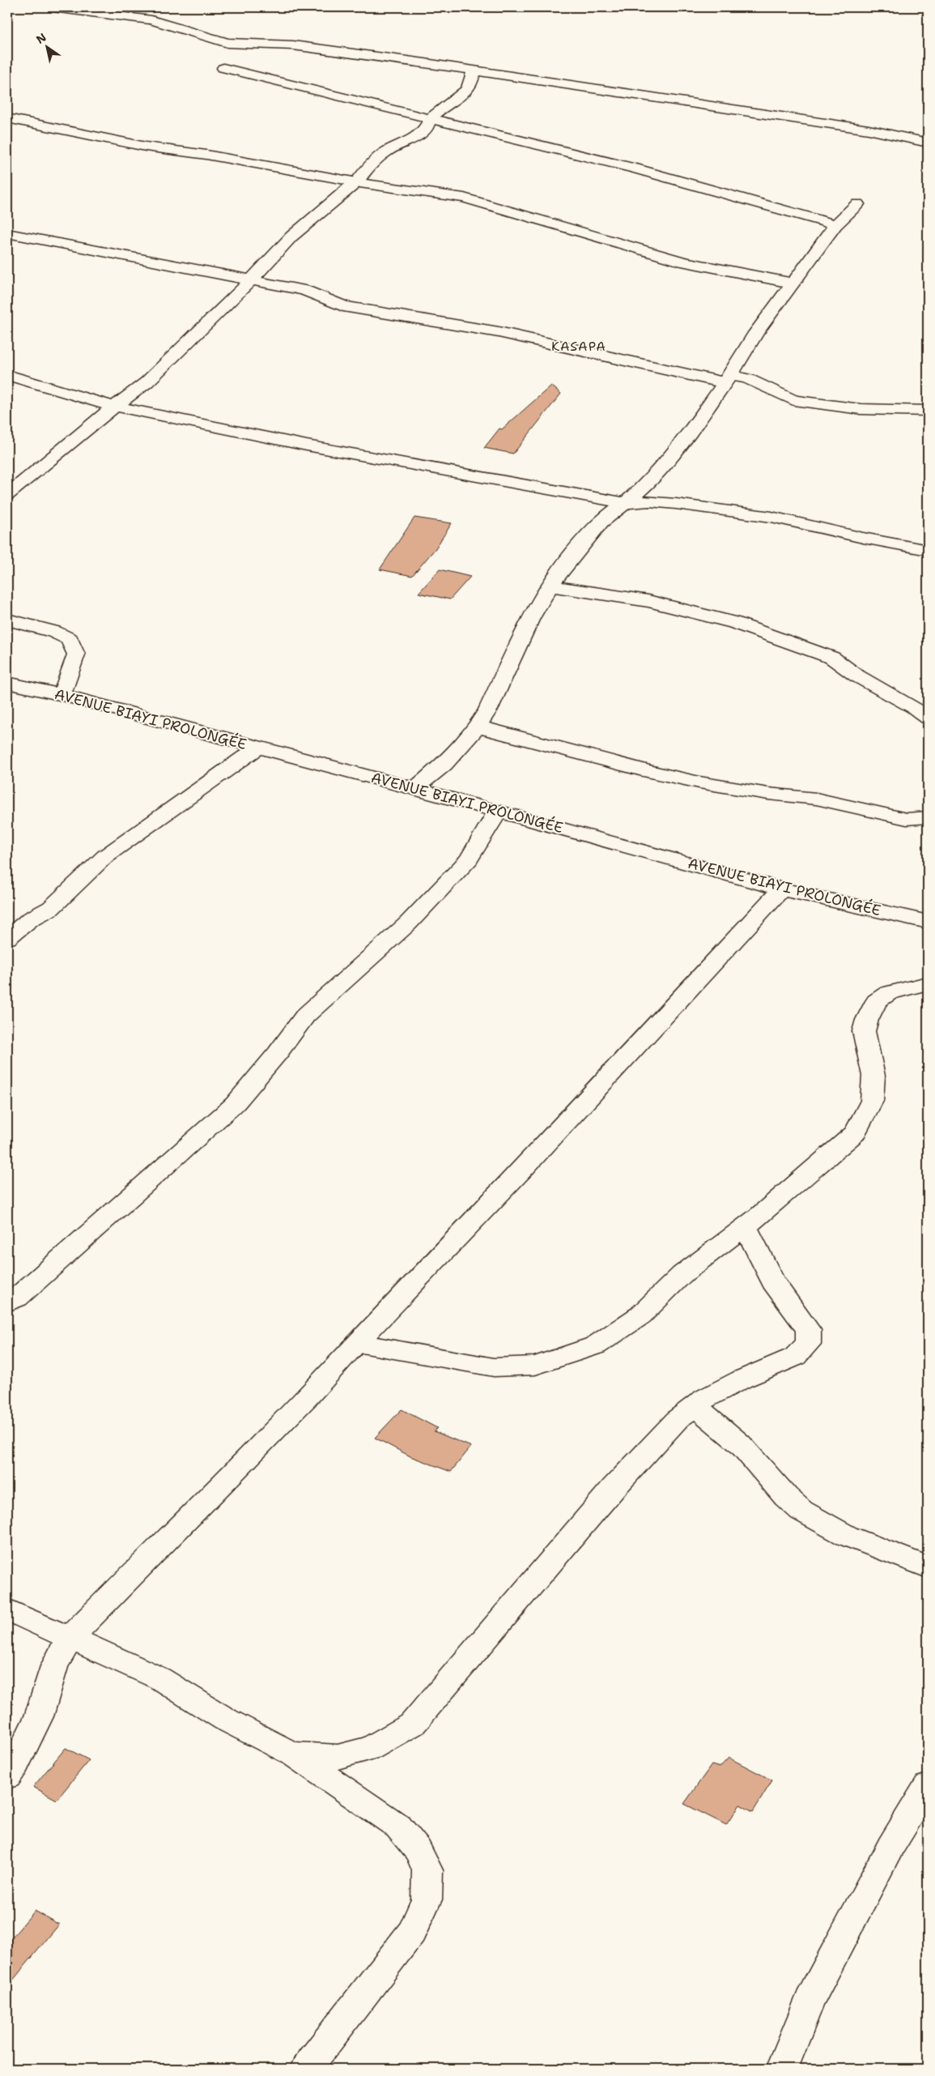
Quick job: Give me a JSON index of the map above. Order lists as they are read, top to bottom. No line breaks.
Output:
{"streets":{"street":["AVENUE BIAYI PROLONGÉE"]},"districts":["KASAPA"],"north":"top left"}
